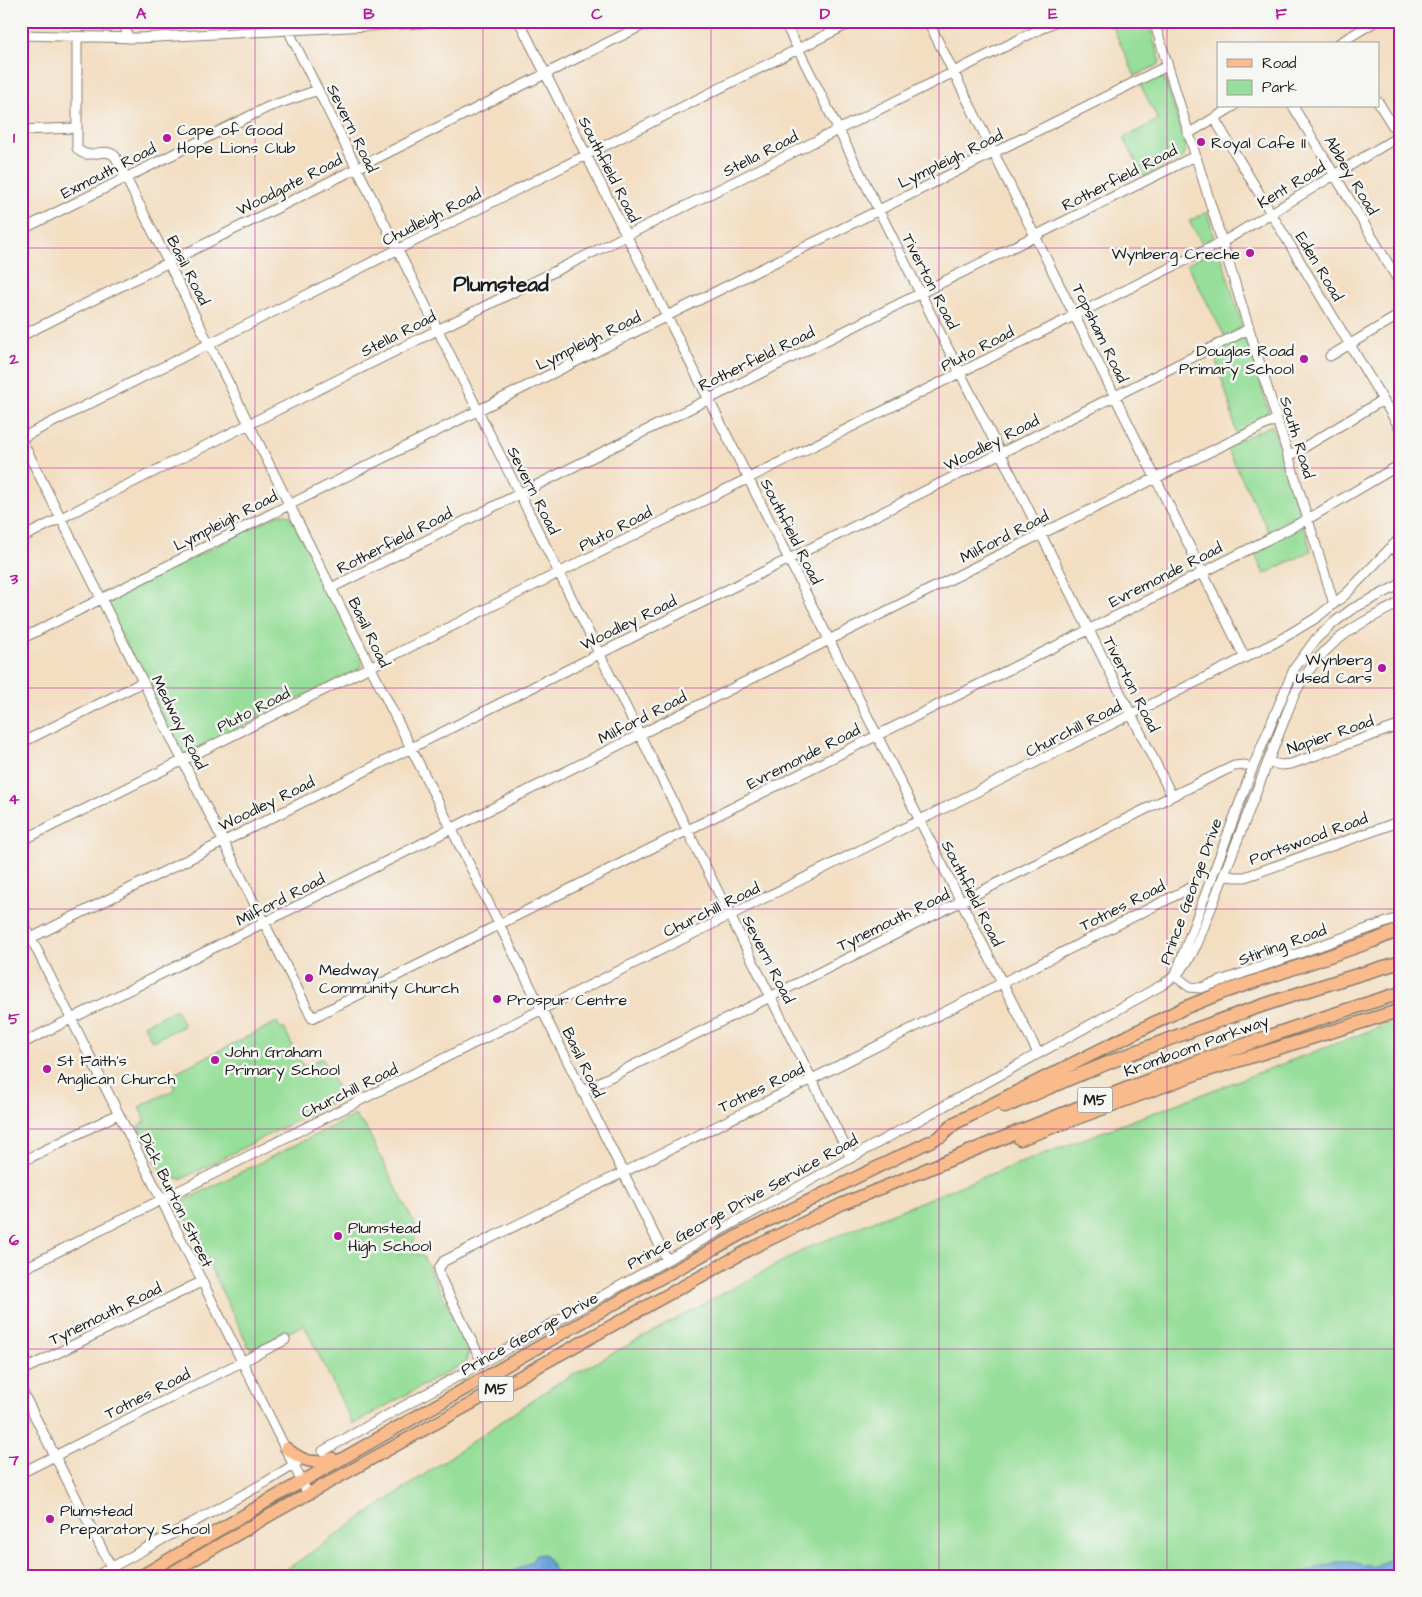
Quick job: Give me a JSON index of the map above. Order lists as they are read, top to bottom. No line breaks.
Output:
{"streets":{"highway":["Kromboom Parkway","M5"],"main road":["Prince George Drive"],"street":["Severn Road","Stella Road","Lympleigh Road","Southfield Road","Exmouth Road","Abbey Road","Rotherfield Road","Woodgate Road","Kent Road","Chudleigh Road","Eden Road","Basil Road","Tiverton Road","Topsham Road","Pluto Road","South Road","Woodley Road","Milford Road","Evremonde Road","Medway Road","Churchill Road","Napier Road","Portswood Road","Totnes Road","Tynemouth Road","Stirling Road","Dick Burton Street","Prince George Drive Service Road"]},"crossings":[["Severn Road","Stella Road"],["Severn Road","Lympleigh Road"],["Severn Road","Exmouth Road"],["Severn Road","Rotherfield Road"],["Severn Road","Woodgate Road"],["Severn Road","Chudleigh Road"],["Severn Road","Pluto Road"],["Severn Road","Woodley Road"],["Severn Road","Milford Road"],["Severn Road","Evremonde Road"],["Severn Road","Churchill Road"],["Severn Road","Totnes Road"],["Severn Road","Tynemouth Road"],["Severn Road","Prince George Drive Service Road"],["Stella Road","Southfield Road"],["Stella Road","Basil Road"],["Stella Road","Tiverton Road"],["Stella Road","Topsham Road"],["Stella Road","Medway Road"],["Lympleigh Road","Southfield Road"],["Lympleigh Road","Basil Road"],["Lympleigh Road","Tiverton Road"],["Lympleigh Road","Topsham Road"],["Lympleigh Road","South Road"],["Lympleigh Road","Medway Road"],["Southfield Road","Rotherfield Road"],["Southfield Road","Woodgate Road"],["Southfield Road","Chudleigh Road"],["Southfield Road","Pluto Road"],["Southfield Road","Woodley Road"],["Southfield Road","Milford Road"],["Southfield Road","Evremonde Road"],["Southfield Road","Churchill Road"],["Southfield Road","Totnes Road"],["Southfield Road","Tynemouth Road"],["Southfield Road","Prince George Drive Service Road"],["Exmouth Road","Basil Road"],["Abbey Road","Kent Road"],["Rotherfield Road","Basil Road"],["Rotherfield Road","Tiverton Road"],["Rotherfield Road","Topsham Road"],["Rotherfield Road","South Road"],["Woodgate Road","Basil Road"],["Kent Road","Eden Road"],["Kent Road","Pluto Road"],["Kent Road","South Road"],["Chudleigh Road","Basil Road"],["Chudleigh Road","Tiverton Road"],["Chudleigh Road","Medway Road"],["Basil Road","Pluto Road"],["Basil Road","Woodley Road"],["Basil Road","Milford Road"],["Basil Road","Evremonde Road"],["Basil Road","Churchill Road"],["Basil Road","Totnes Road"],["Basil Road","Tynemouth Road"],["Basil Road","Prince George Drive Service Road"],["Tiverton Road","Pluto Road"],["Tiverton Road","Woodley Road"],["Tiverton Road","Milford Road"],["Tiverton Road","Evremonde Road"],["Tiverton Road","Churchill Road"],["Tiverton Road","Tynemouth Road"],["Topsham Road","Pluto Road"],["Topsham Road","Woodley Road"],["Topsham Road","Milford Road"],["Topsham Road","Evremonde Road"],["Topsham Road","Churchill Road"],["Pluto Road","South Road"],["Pluto Road","Medway Road"],["South Road","Woodley Road"],["South Road","Milford Road"],["South Road","Evremonde Road"],["South Road","Churchill Road"],["Woodley Road","Medway Road"],["Woodley Road","Dick Burton Street"],["Milford Road","Medway Road"],["Milford Road","Dick Burton Street"],["Evremonde Road","Medway Road"],["Churchill Road","Dick Burton Street"],["Napier Road","Prince George Drive"],["Portswood Road","Prince George Drive"],["Prince George Drive","Stirling Road"],["Prince George Drive","Kromboom Parkway"],["Prince George Drive","Prince George Drive Service Road"],["Totnes Road","Dick Burton Street"],["Totnes Road","Prince George Drive Service Road"],["Tynemouth Road","Dick Burton Street"],["Stirling Road","Prince George Drive Service Road"]],"districts":["Plumstead"],"places":["Cape of Good Hope Lions Club","Royal Cafe II","Wynberg Creche","Douglas Road Primary School","Wynberg Used Cars","Medway Community Church","Prospur Centre","John Graham Primary School","St Faith's Anglican Church","Plumstead High School","Plumstead Preparatory School"],"legend":["Road","Park"],"grid":{"columns":["A","B","C","D","E","F"],"rows":["1","2","3","4","5","6","7"]}}
